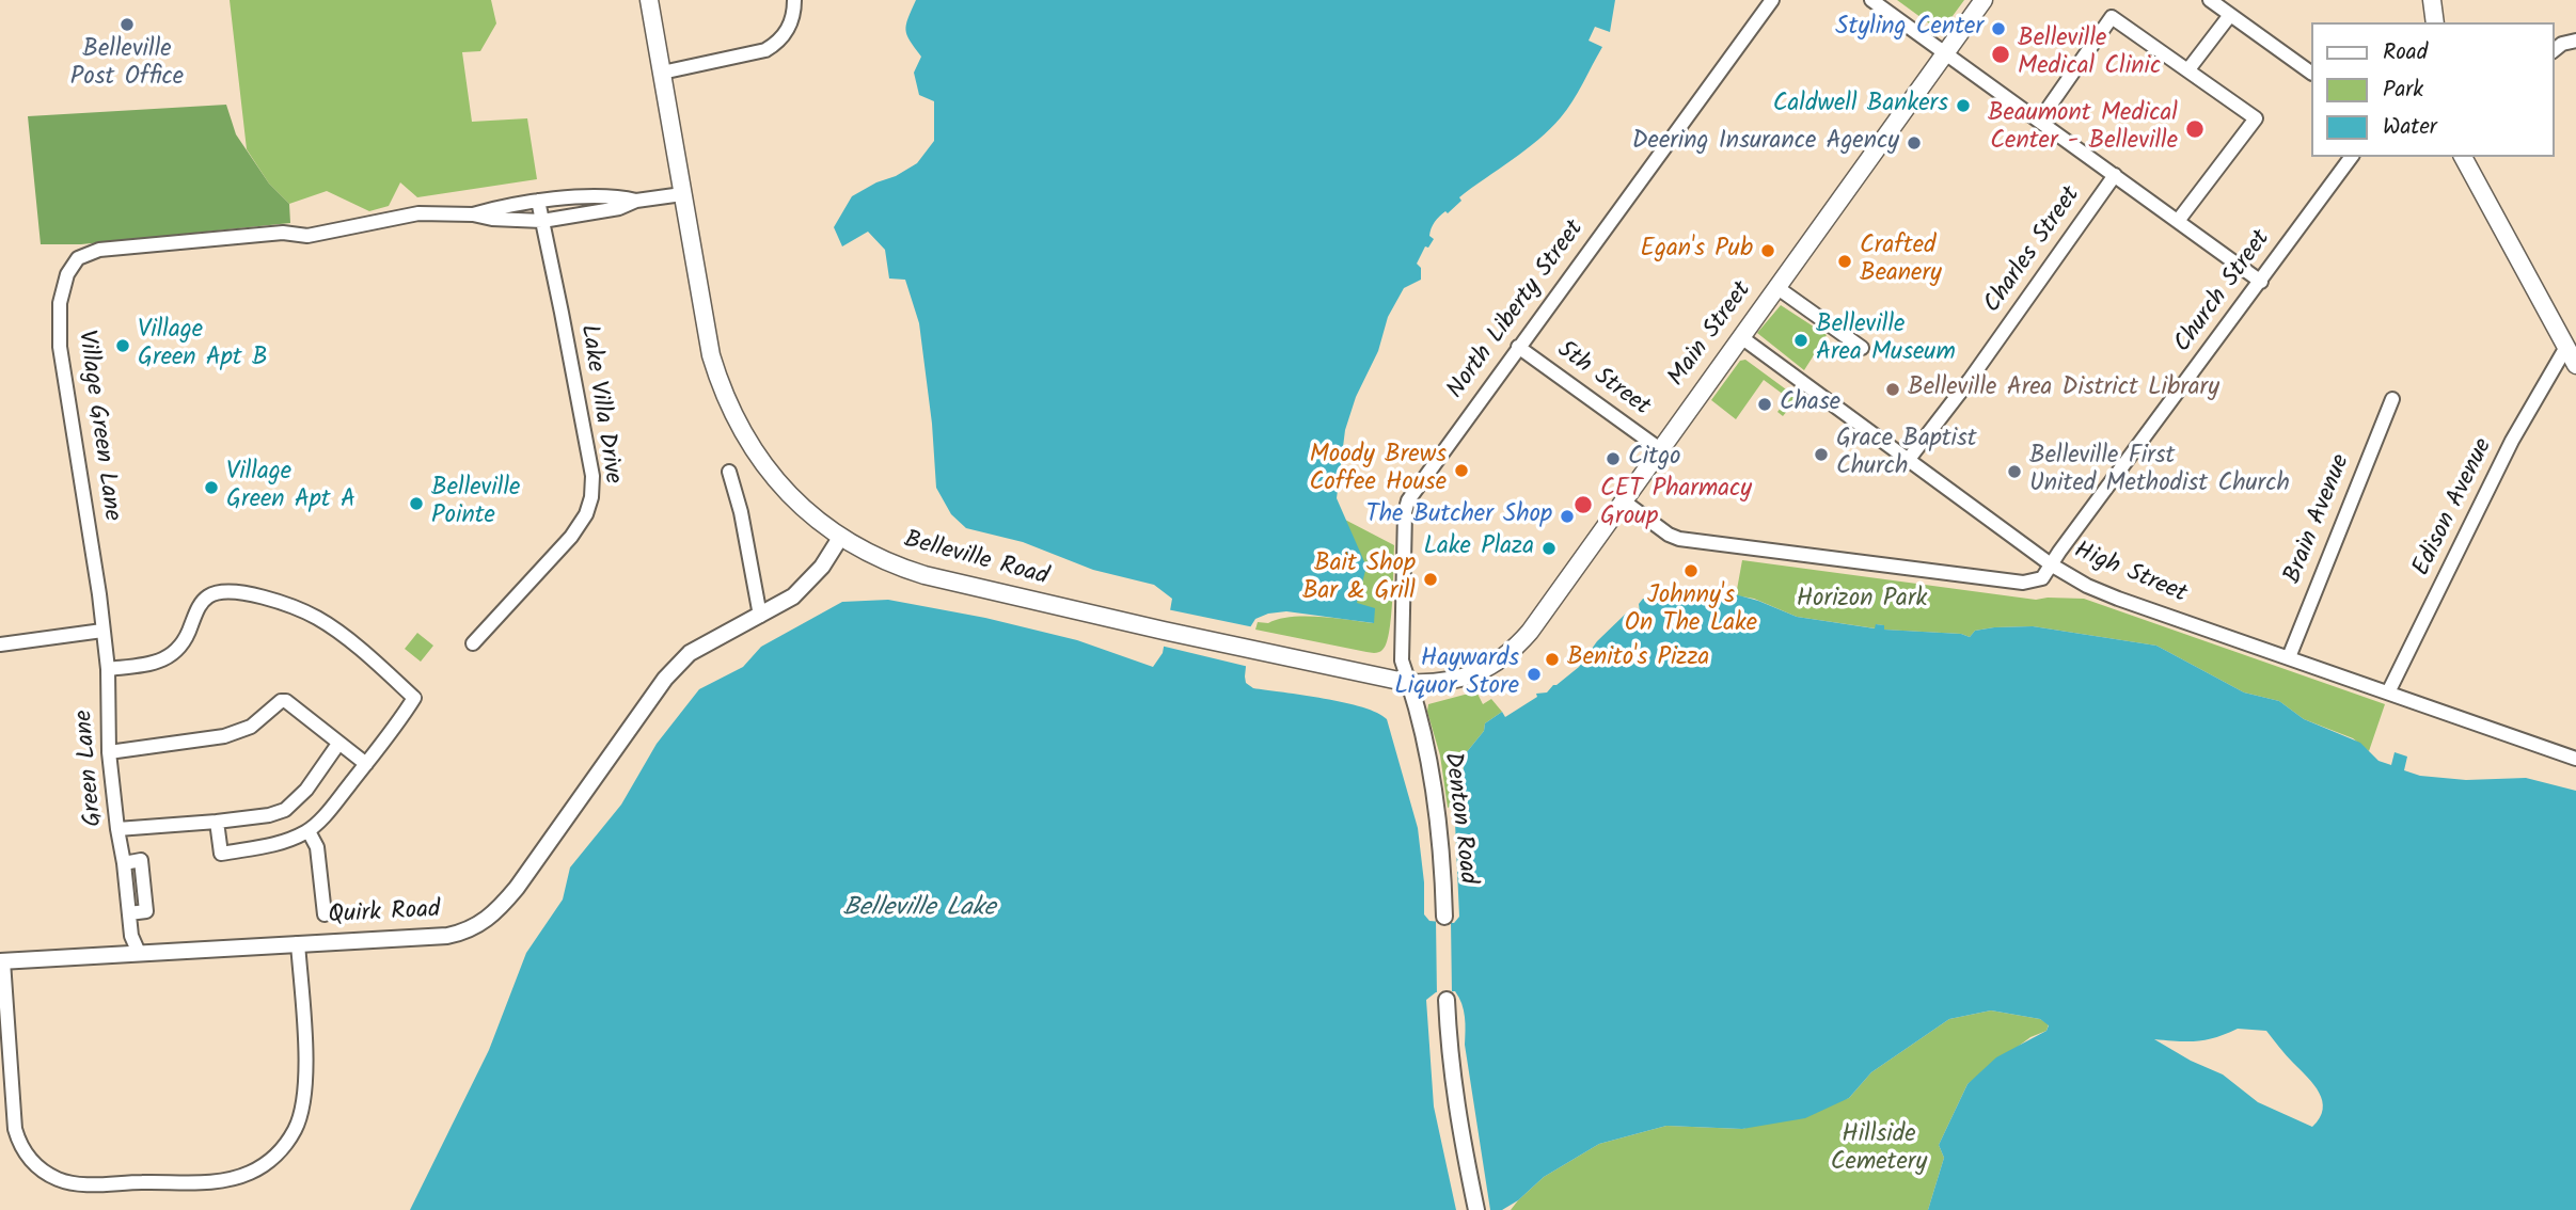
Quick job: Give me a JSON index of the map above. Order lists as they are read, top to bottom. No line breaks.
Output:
{"streets":{"main road":["Main Street","Belleville Road"],"street":["Charles Street","Church Street","North Liberty Street","5th Street","Lake Villa Drive","Village Green Lane","Edison Avenue","Brain Avenue","High Street","Green Lane","Denton Road","Quirk Road"]},"crossings":[["Church Street","High Street"],["North Liberty Street","5th Street"],["North Liberty Street","Belleville Road"],["North Liberty Street","Denton Road"],["Main Street","5th Street"],["Main Street","Belleville Road"],["Main Street","High Street"],["Village Green Lane","Green Lane"],["Edison Avenue","High Street"],["Brain Avenue","High Street"],["Belleville Road","Denton Road"],["Belleville Road","Quirk Road"],["Green Lane","Quirk Road"]],"water":["Belleville Lake"],"parks":["Horizon Park","Hillside Cemetery"],"places":["Belleville Post Office","Styling Center","Belleville Medical Clinic","Caldwell Bankers","Beaumont Medical Center - Belleville","Deering Insurance Agency","Egan's Pub","Crafted Beanery","Belleville Area Museum","Village Green Apt B","Belleville Area District Library","Chase","Grace Baptist Church","Citgo","Moody Brews Coffee House","Belleville First United Methodist Church","Village Green Apt A","Belleville Pointe","CET Pharmacy Group","The Butcher Shop","Lake Plaza","Johnny's On The Lake","Bait Shop Bar & Grill","Benito's Pizza","Haywards Liquor Store"],"legend":["Road","Park","Water"]}
